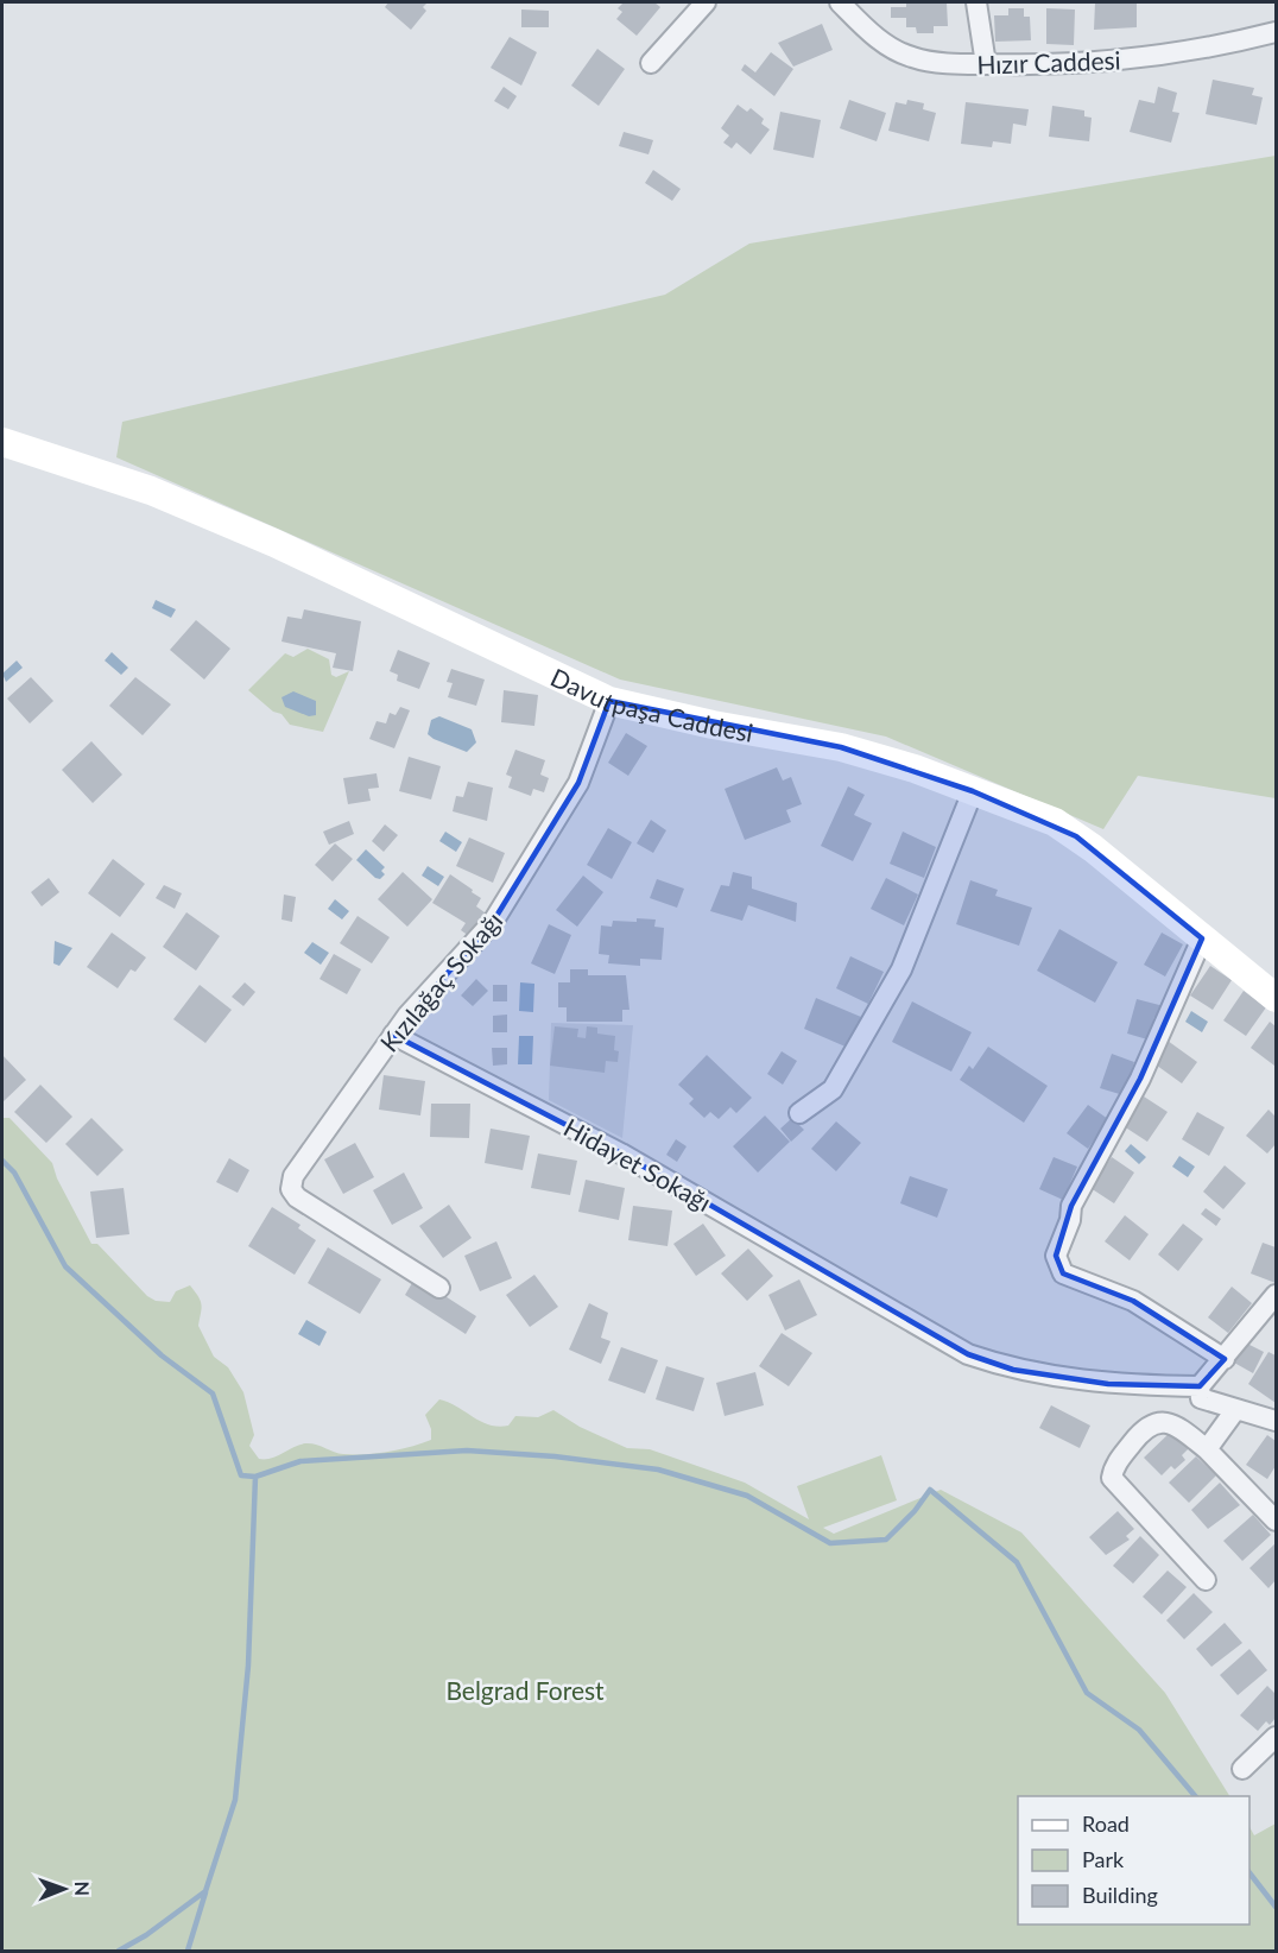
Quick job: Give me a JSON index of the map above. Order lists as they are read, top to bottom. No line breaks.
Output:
{"streets":{"street":["Hızır Caddesi","Davutpaşa Caddesi","Kızılağaç Sokağı","Hidayet Sokağı"]},"crossings":[["Davutpaşa Caddesi","Kızılağaç Sokağı"],["Kızılağaç Sokağı","Hidayet Sokağı"]],"parks":["Belgrad Forest"],"legend":["Road","Park","Building"],"north":"right"}
